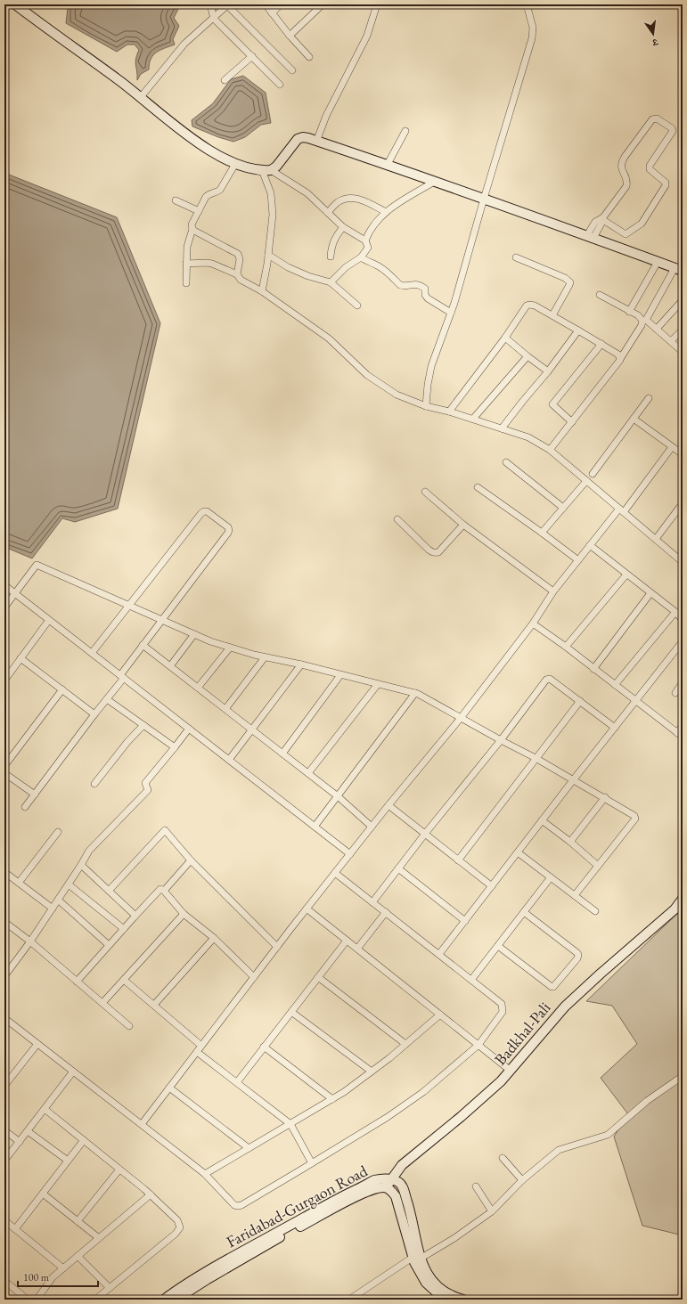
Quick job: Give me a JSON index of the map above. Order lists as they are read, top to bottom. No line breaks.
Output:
{"streets":{"street":["Badkhal-Pali","Faridabad-Gurgaon Road"]},"crossings":[["Badkhal-Pali","Faridabad-Gurgaon Road"]],"scale_bar":"100 m","north":"bottom"}
